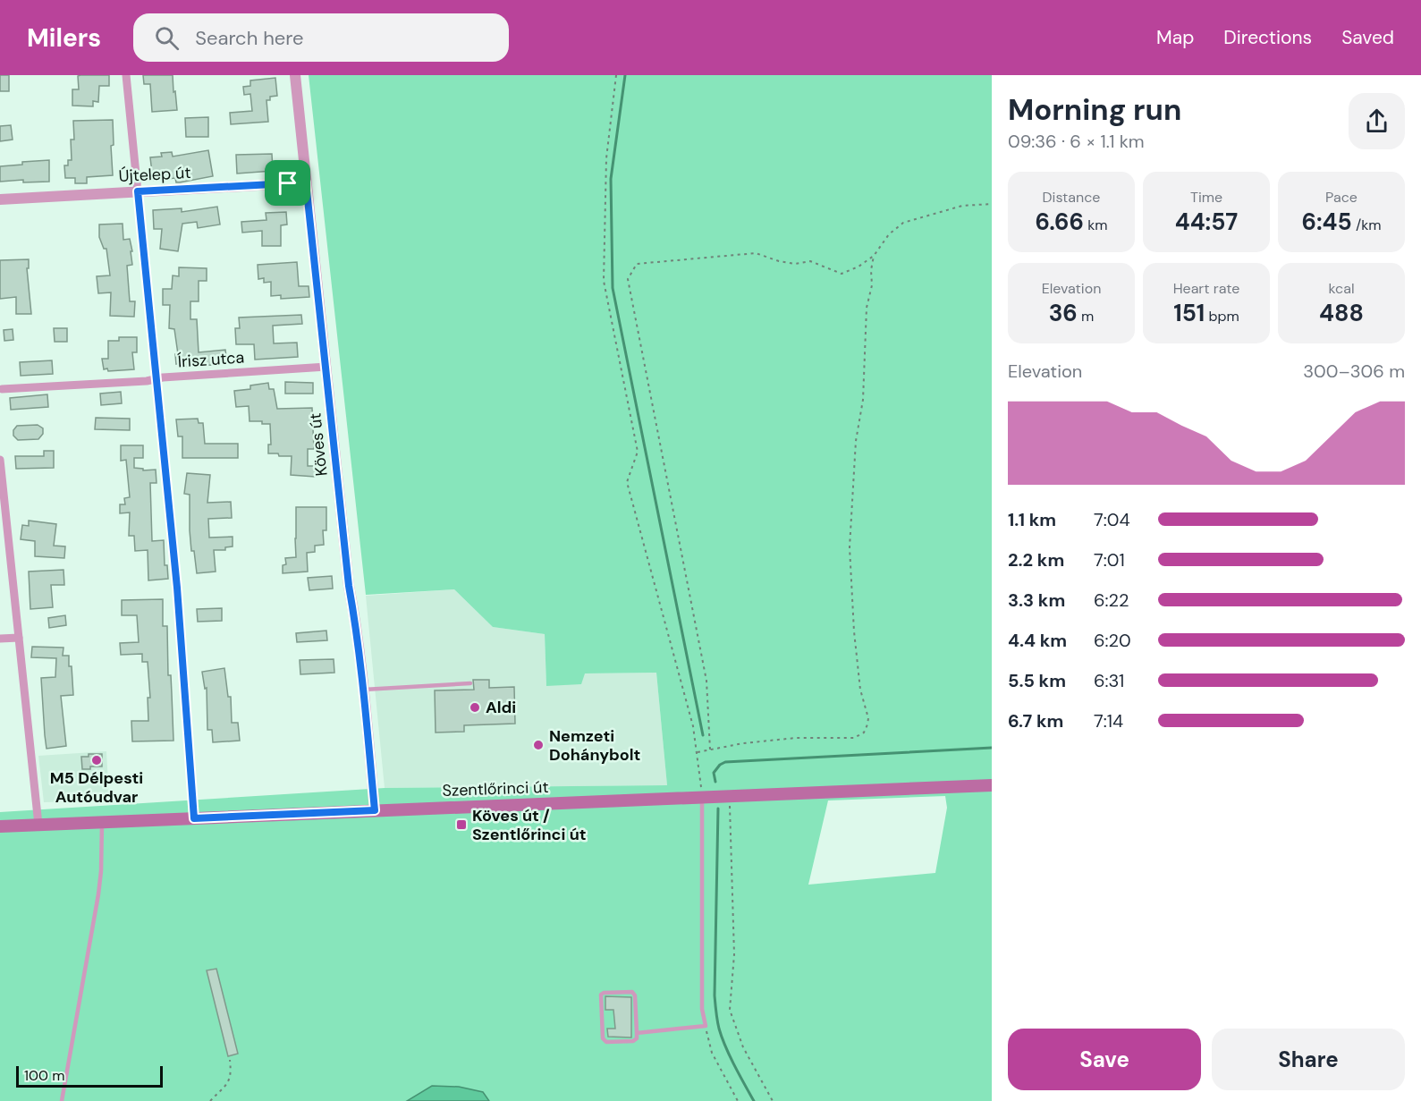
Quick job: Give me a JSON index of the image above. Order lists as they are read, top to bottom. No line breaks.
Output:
{"streets":{"main road":["Szentlőrinci út"],"street":["Újtelep út","Írisz utca","Köves út"]},"crossings":[["Újtelep út","Köves út"],["Írisz utca","Köves út"],["Köves út","Szentlőrinci út"]],"places":{"other":["Aldi","Nemzeti Dohánybolt","M5 Délpesti Autóudvar"],"transit":["Köves út / Szentlőrinci út"]},"scale_bar":"100 m","page":{"header":"Milers","search":"Search here","nav":["Map","Directions","Saved"],"heading":["Morning run","09:36 · 6 × 1.1 km"],"stats":[["Distance","6.66 km"],["Time","44:57"],["Pace","6:45 /km"],["Elevation","36 m"],["Heart rate","151 bpm"],["kcal","488"]],"chart":["Elevation","300–306 m"],"list":[{"name":"1.1 km","note":"7:04"},{"name":"2.2 km","note":"7:01"},{"name":"3.3 km","note":"6:22"},{"name":"4.4 km","note":"6:20"},{"name":"5.5 km","note":"6:31"},{"name":"6.7 km","note":"7:14"}],"buttons":["Save","Share"],"scale":"100 m"}}
